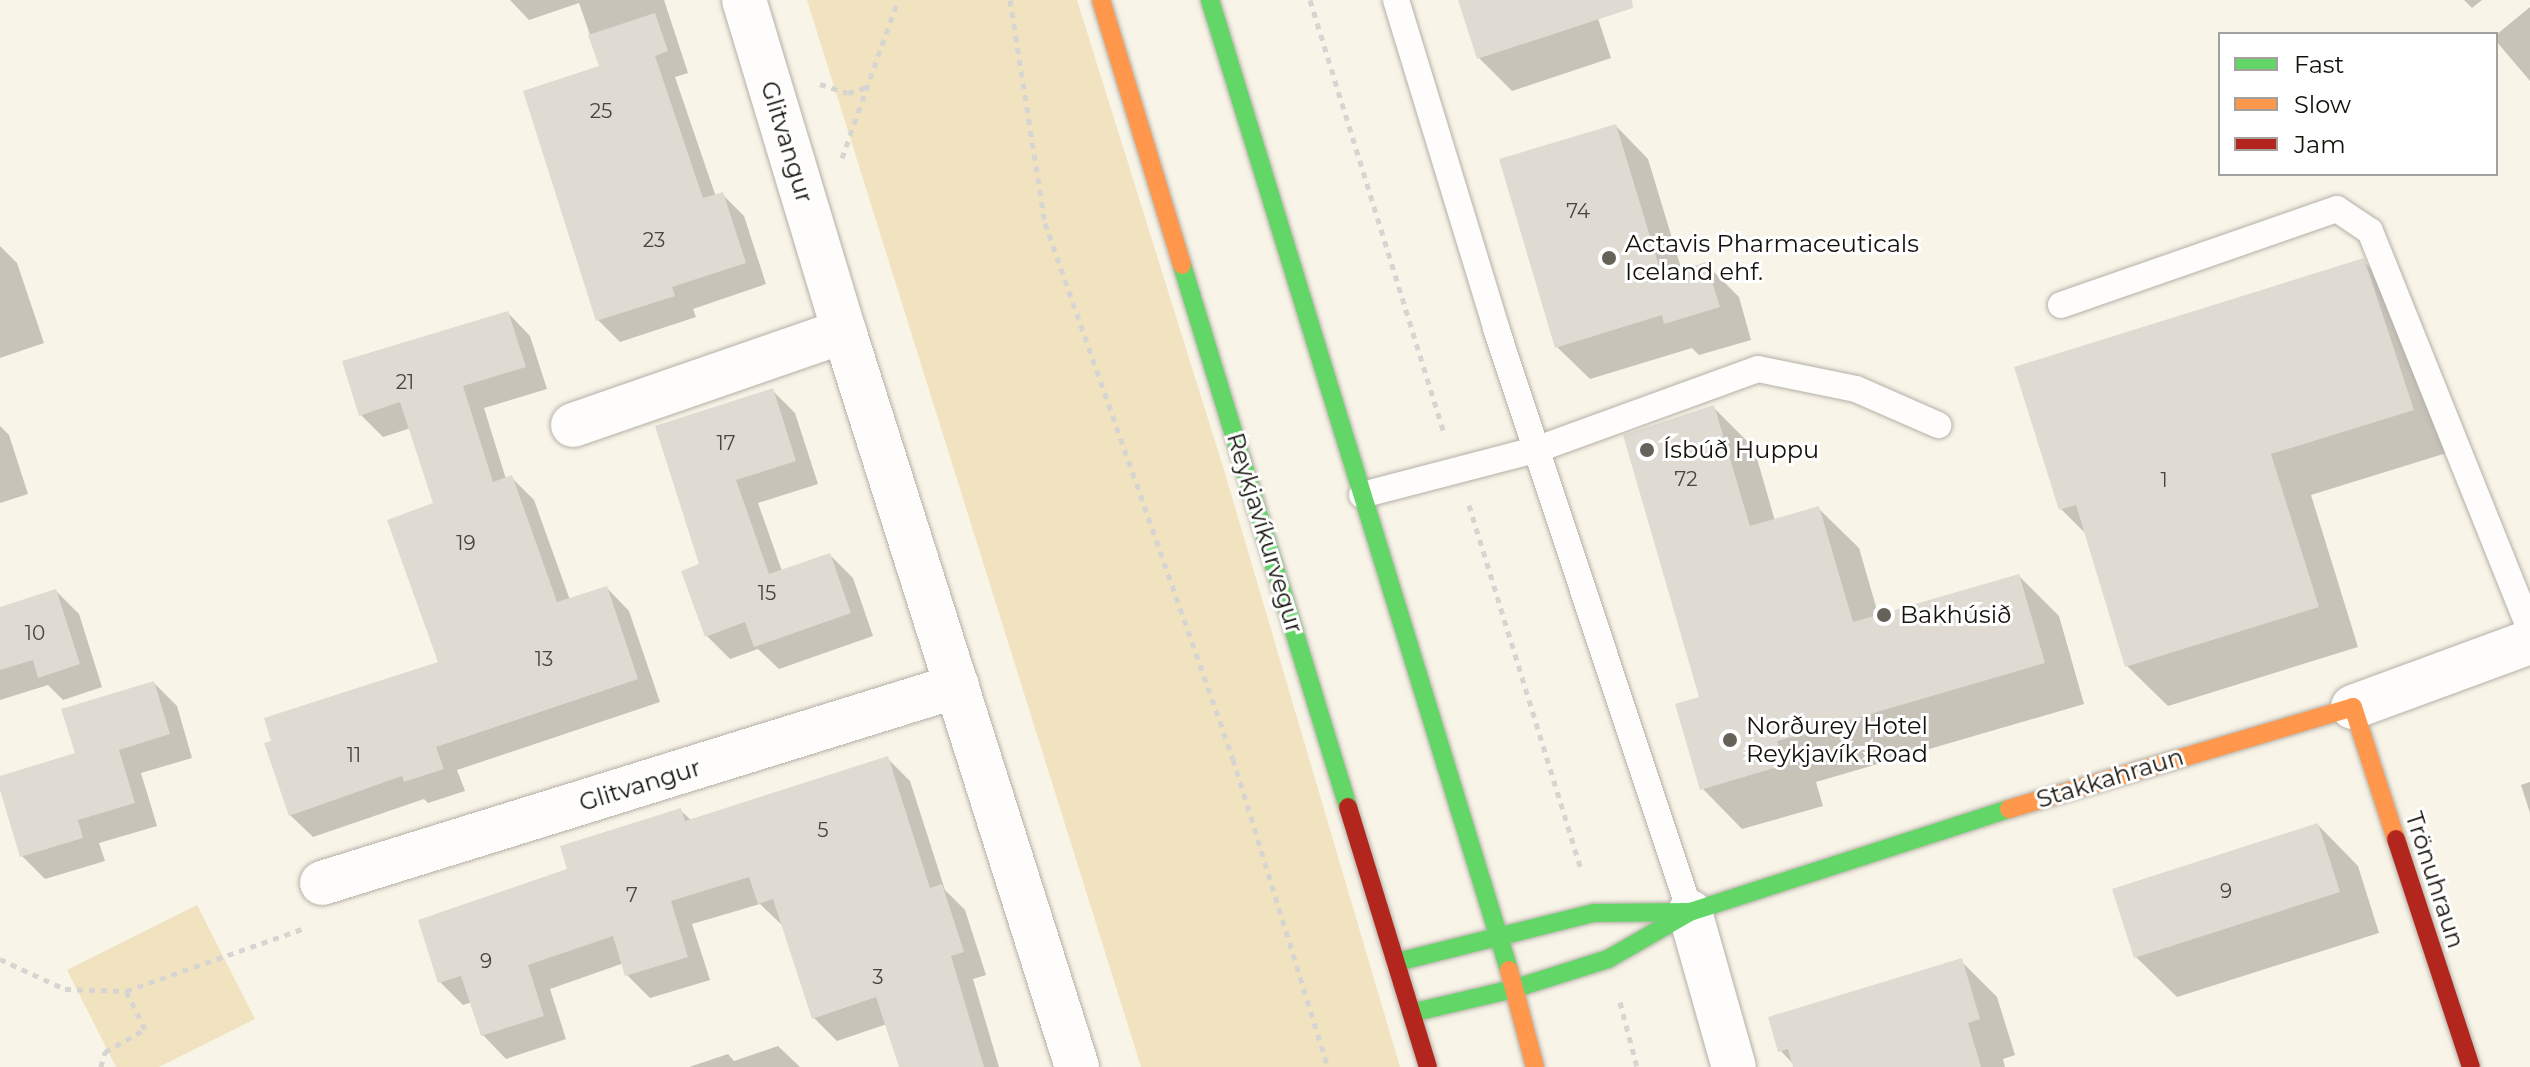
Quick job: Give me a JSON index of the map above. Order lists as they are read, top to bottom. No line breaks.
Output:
{"streets":{"main road":["Reykjavíkurvegur","Stakkahraun","Trönuhraun"],"street":["Glitvangur"]},"crossings":[["Reykjavíkurvegur","Stakkahraun"],["Stakkahraun","Trönuhraun"]],"places":["Actavis Pharmaceuticals Iceland ehf.","Ísbúð Huppu","Bakhúsið","Norðurey Hotel Reykjavík Road"],"house_numbers":["25","74","23","21","17","72","1","19","15","10","13","11","5","9","7","9","3"],"legend":["Fast","Slow","Jam"]}
